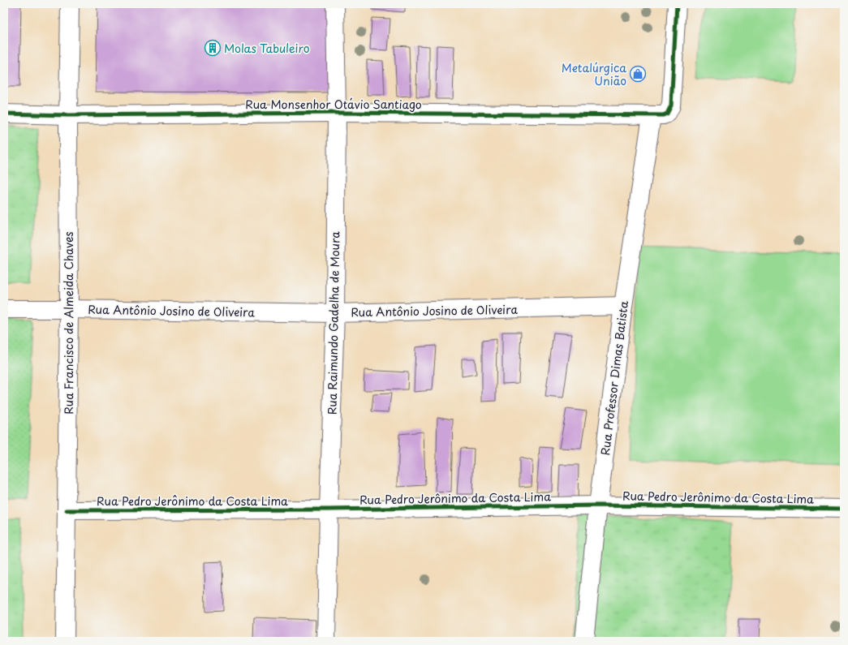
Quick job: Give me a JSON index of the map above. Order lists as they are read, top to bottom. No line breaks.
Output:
{"streets":{"street":["Rua Monsenhor Otávio Santiago","Rua Antônio Josino de Oliveira","Rua Francisco de Almeida Chaves","Rua Raimundo Gadelha de Moura","Rua Professor Dimas Batista","Rua Pedro Jerônimo da Costa Lima"]},"crossings":[["Rua Monsenhor Otávio Santiago","Rua Francisco de Almeida Chaves"],["Rua Monsenhor Otávio Santiago","Rua Raimundo Gadelha de Moura"],["Rua Monsenhor Otávio Santiago","Rua Professor Dimas Batista"],["Rua Antônio Josino de Oliveira","Rua Francisco de Almeida Chaves"],["Rua Antônio Josino de Oliveira","Rua Raimundo Gadelha de Moura"],["Rua Antônio Josino de Oliveira","Rua Professor Dimas Batista"],["Rua Francisco de Almeida Chaves","Rua Pedro Jerônimo da Costa Lima"],["Rua Raimundo Gadelha de Moura","Rua Pedro Jerônimo da Costa Lima"],["Rua Professor Dimas Batista","Rua Pedro Jerônimo da Costa Lima"]],"places":{"building":["Molas Tabuleiro"],"shop":["Metalúrgica União"]}}
